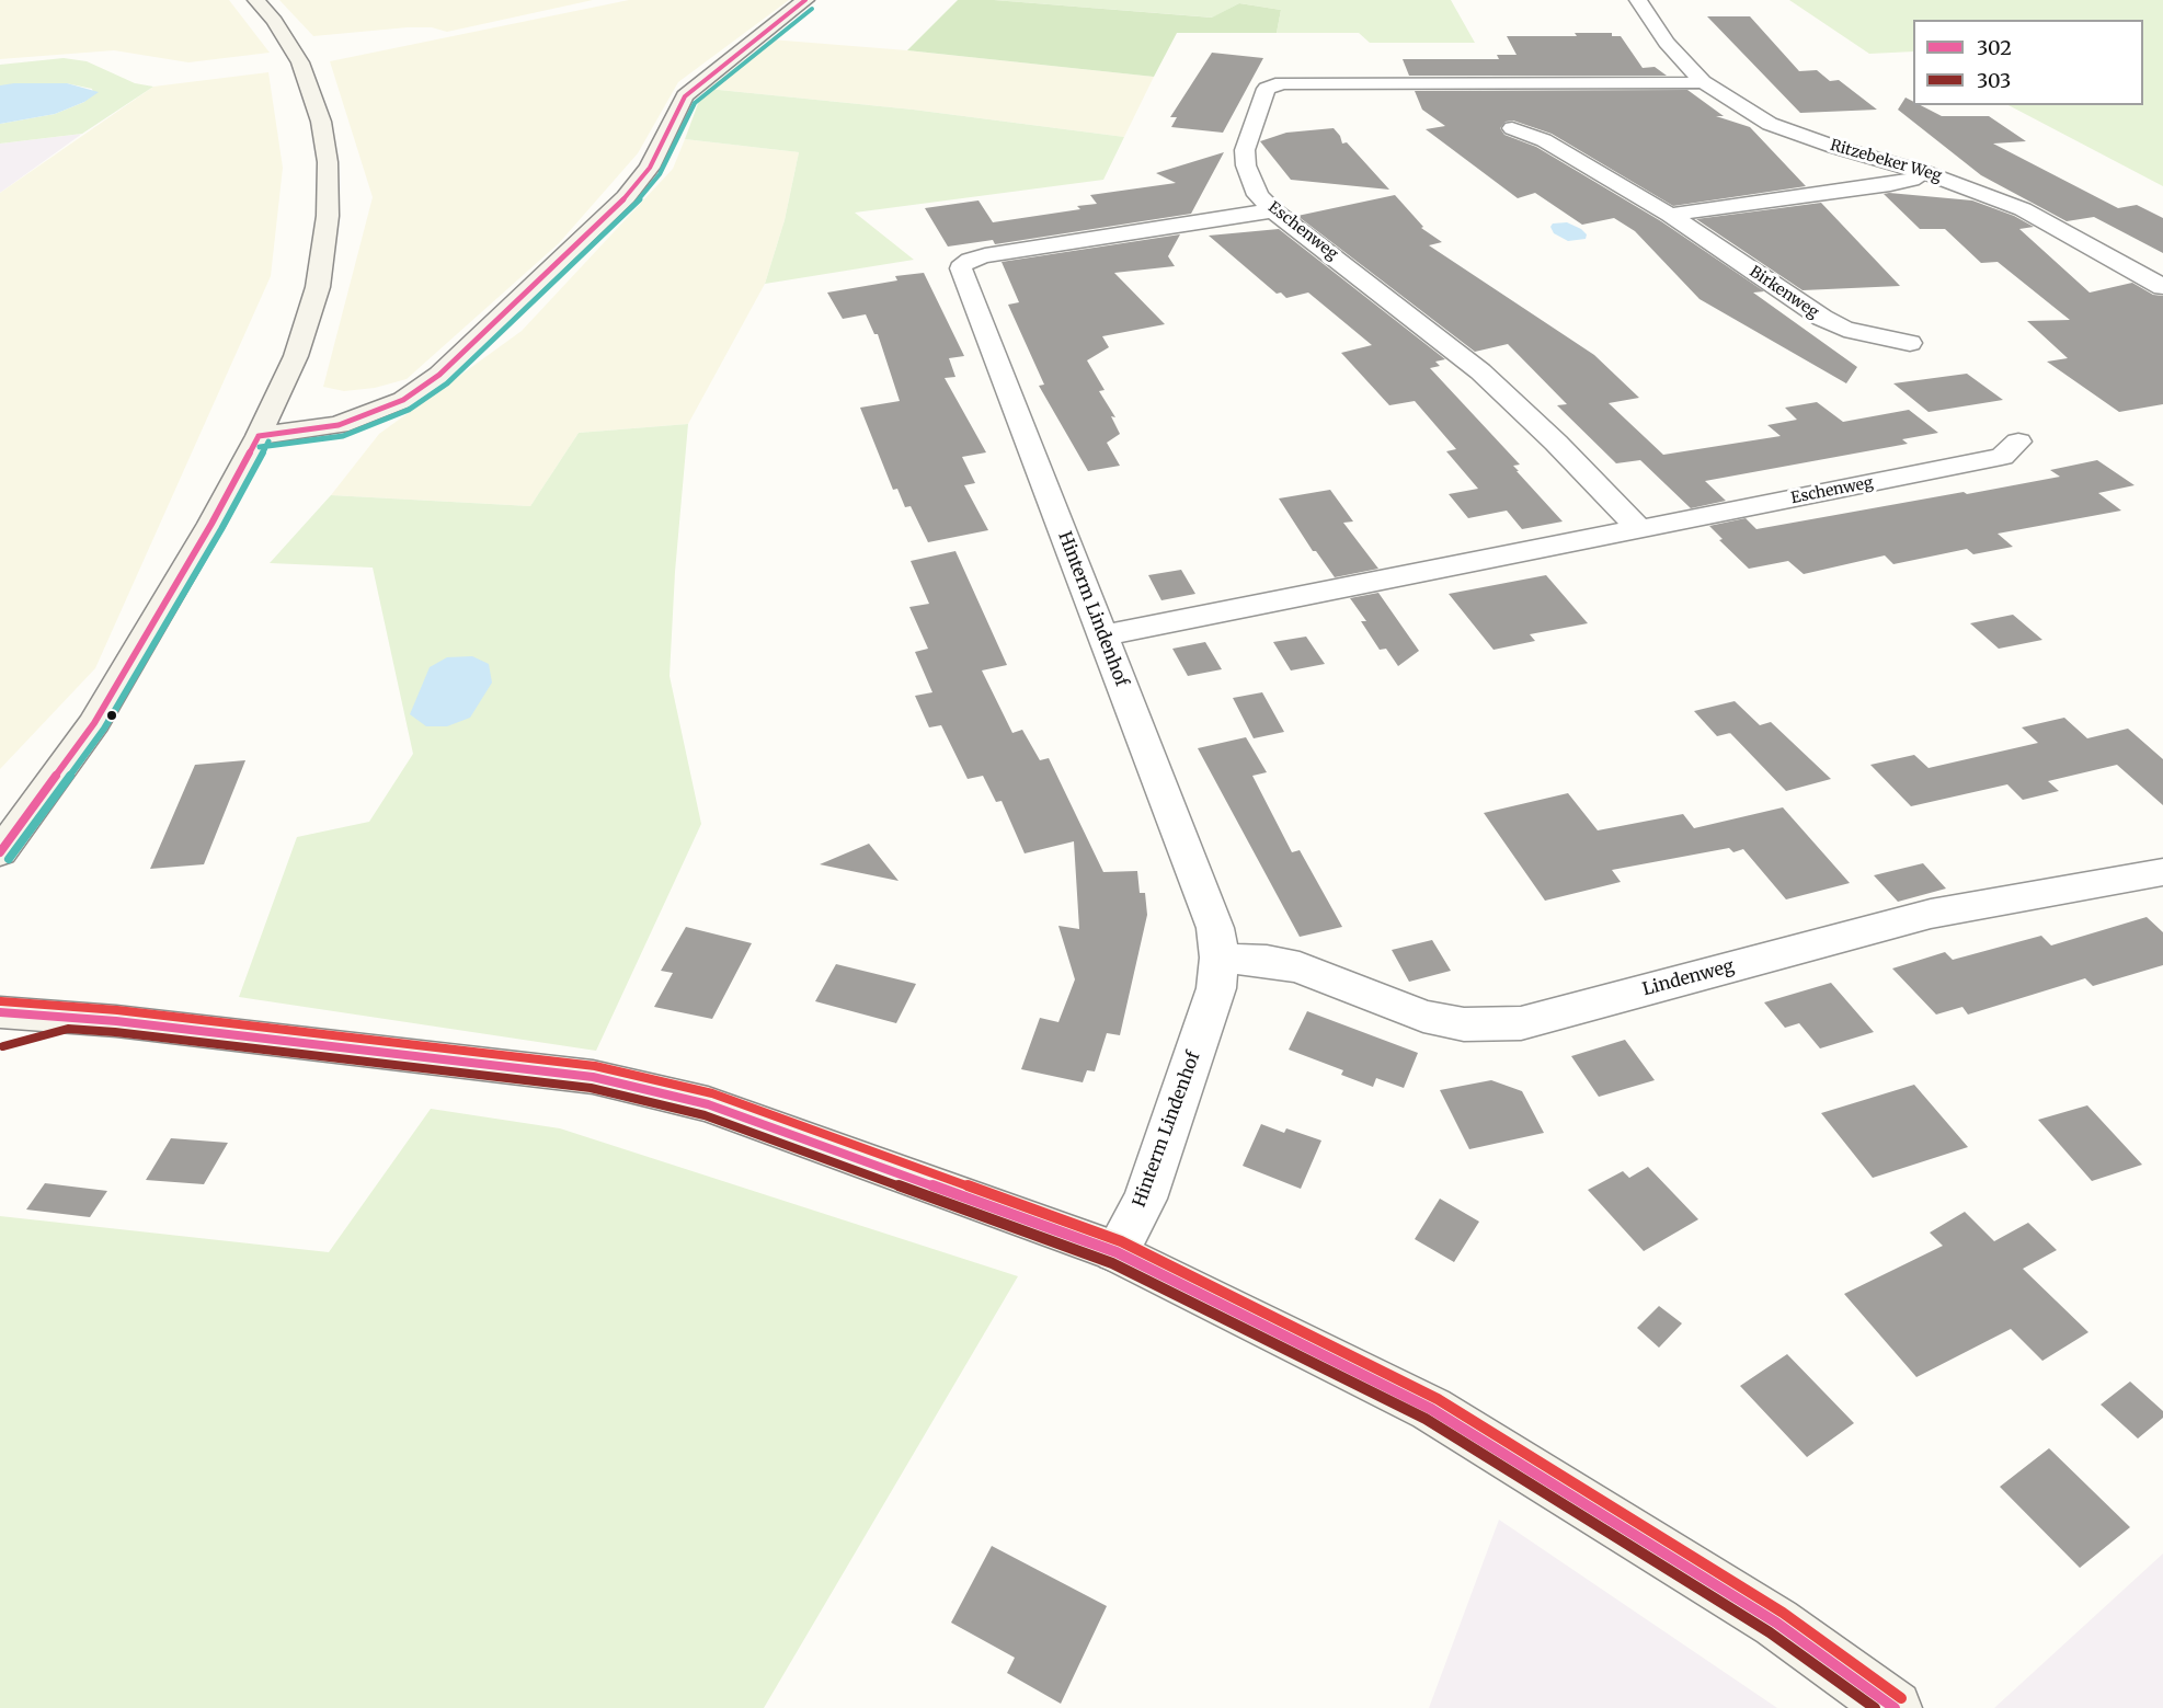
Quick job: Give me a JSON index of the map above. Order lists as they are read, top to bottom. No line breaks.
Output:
{"streets":{"street":["Ritzebeker Weg","Eschenweg","Birkenweg","Hinterm Lindenhof","Lindenweg"]},"crossings":[["Ritzebeker Weg","Eschenweg"],["Eschenweg","Hinterm Lindenhof"],["Hinterm Lindenhof","Lindenweg"]],"lines":["transit line 302","transit line 303"],"legend":["302","303"]}
